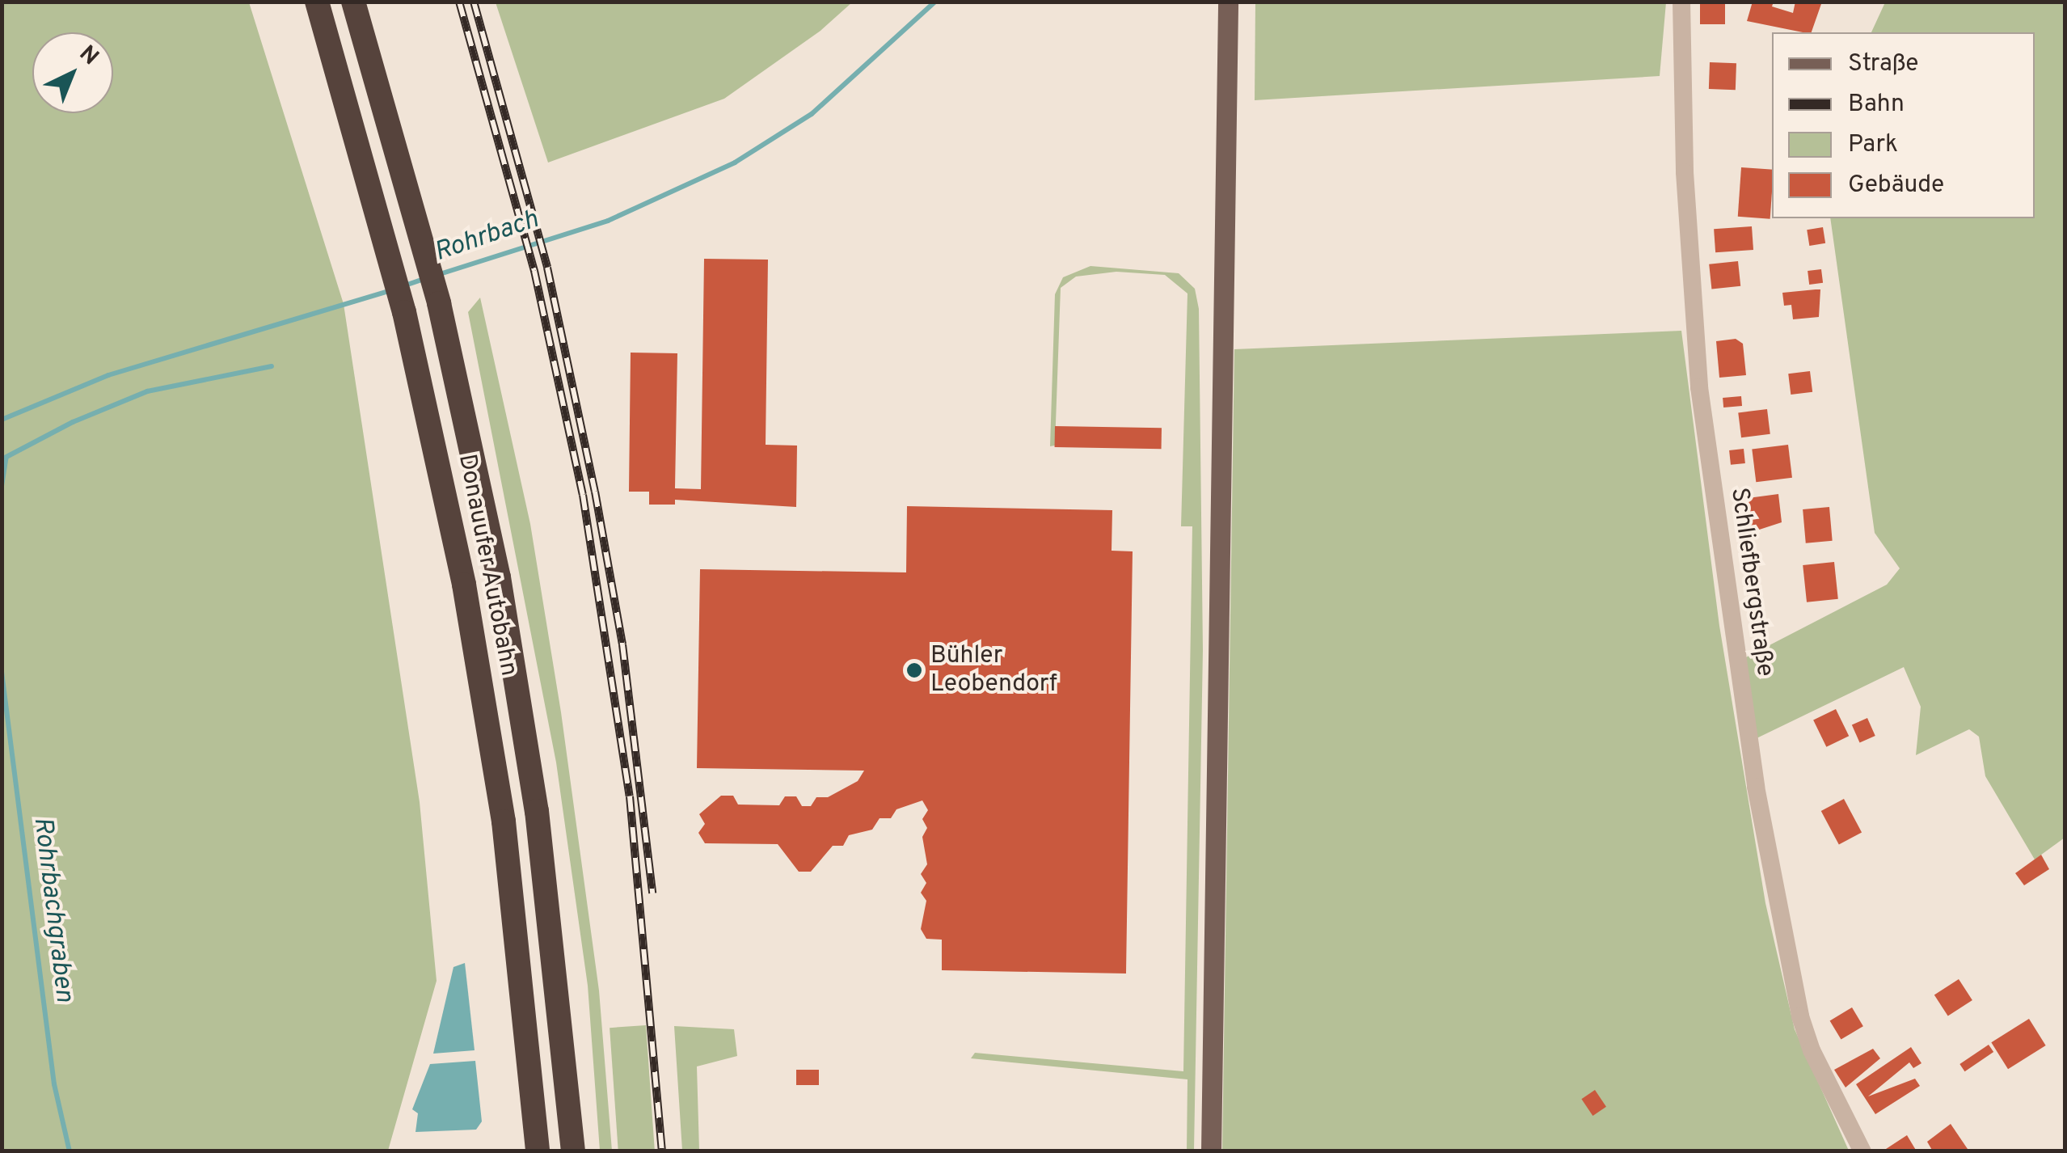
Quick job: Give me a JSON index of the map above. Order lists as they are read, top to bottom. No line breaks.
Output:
{"streets":{"highway":["Donauufer Autobahn"],"street":["Schliefbergstraße"]},"water":["Rohrbach","Rohrbachgraben"],"places":["Bühler Leobendorf"],"legend":["Straße","Bahn","Park","Gebäude"],"north":"top right"}
